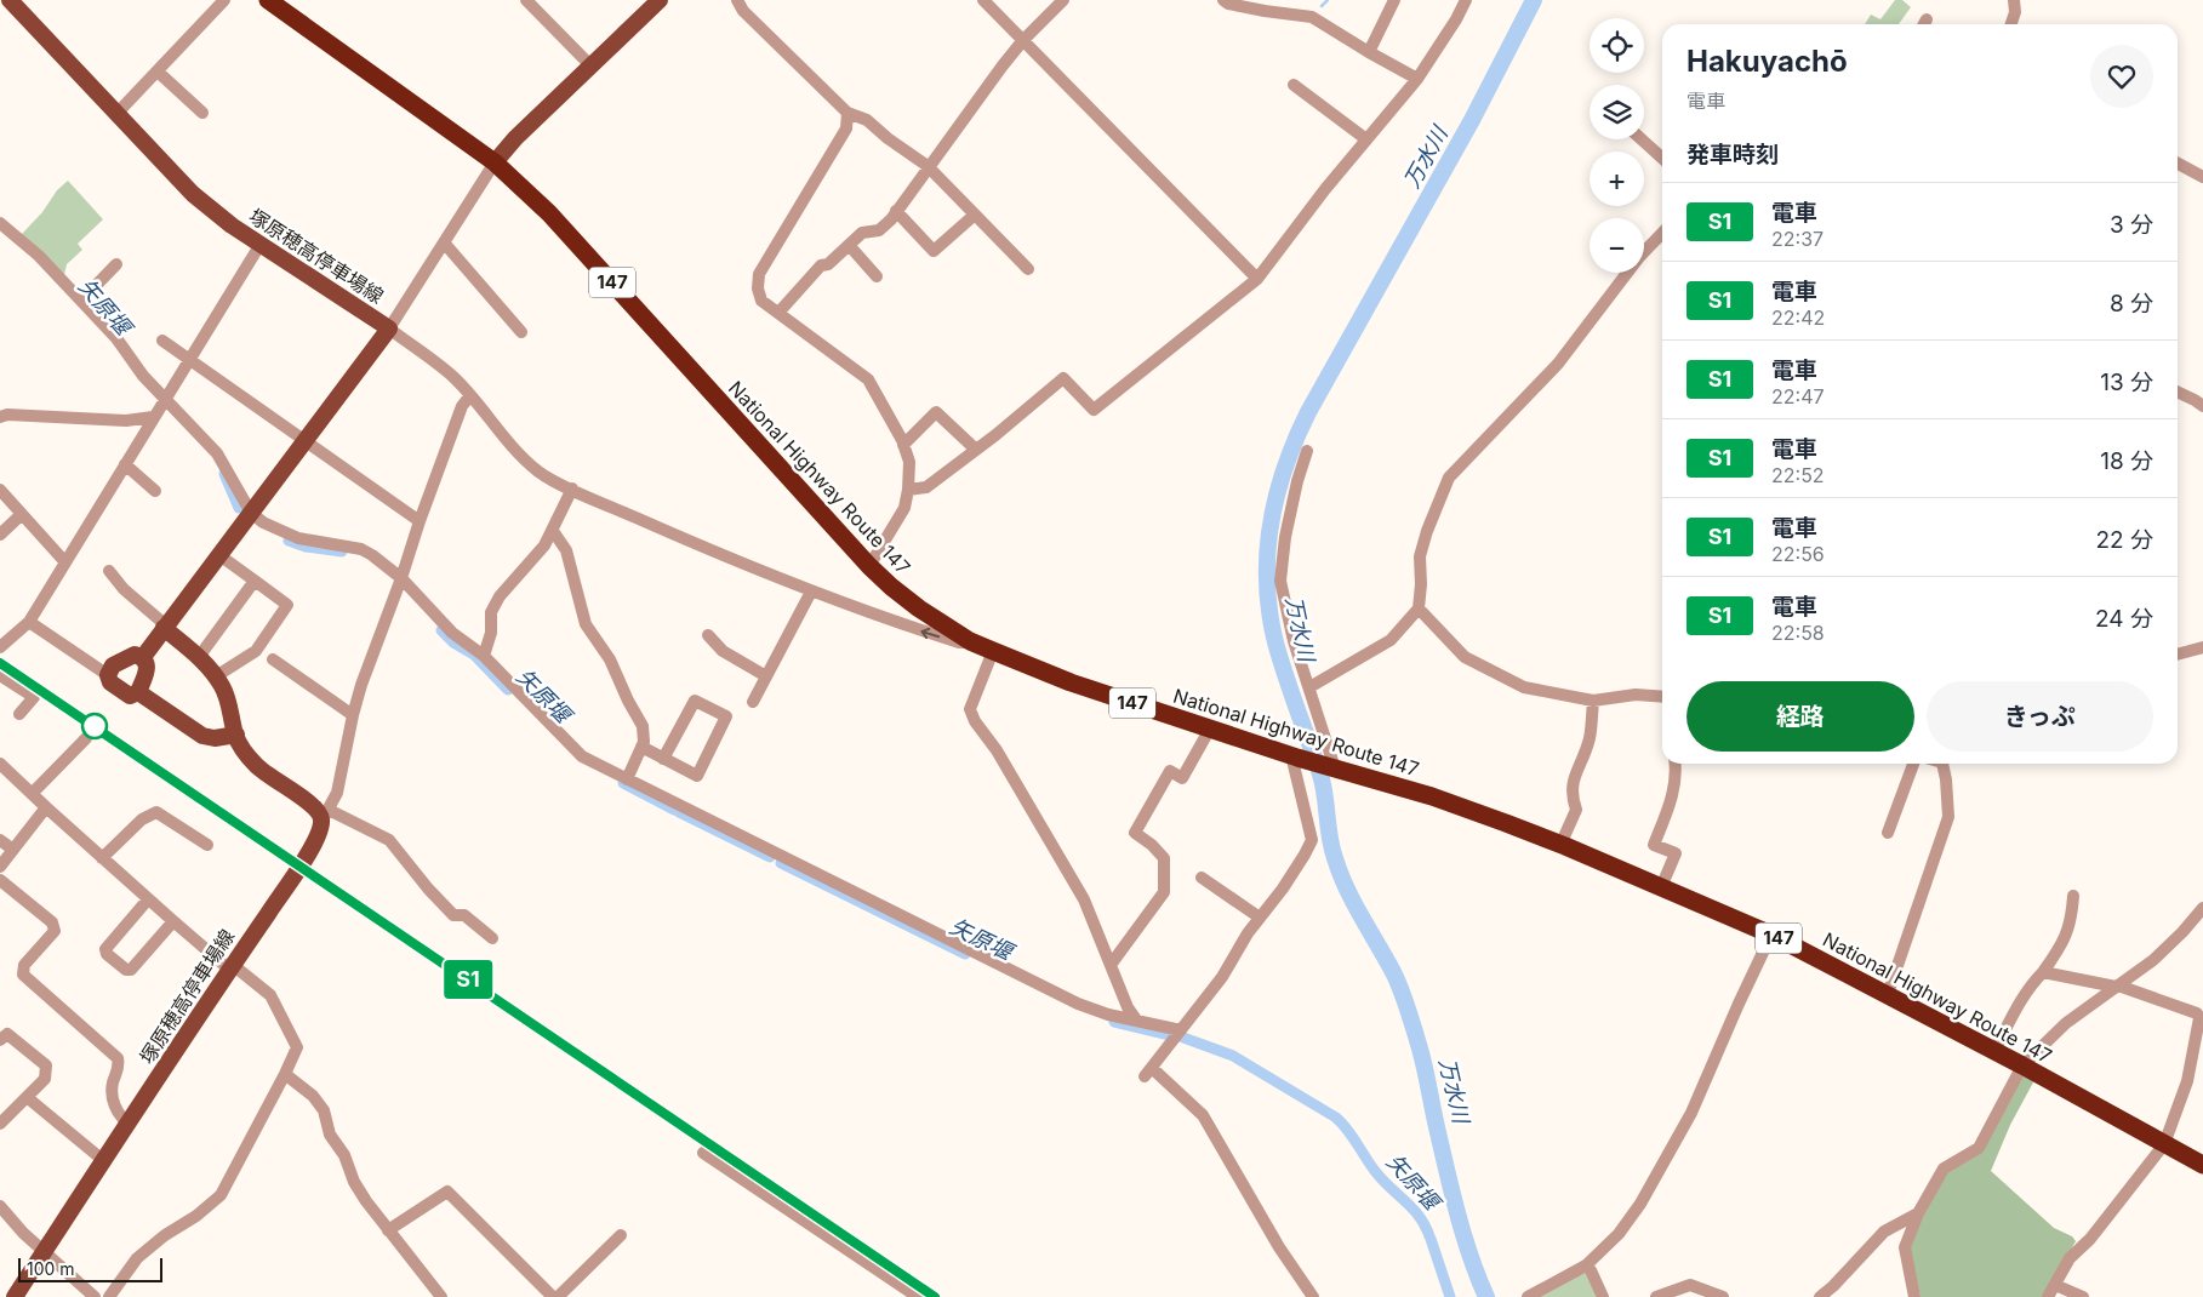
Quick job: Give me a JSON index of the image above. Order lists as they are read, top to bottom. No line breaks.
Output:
{"streets":{"highway":["147","National Highway Route 147"],"main road":["塚原穂高停車場線"]},"water":["万水川","矢原堰"],"scale_bar":"100 m","page":{"on_map":"S1","map_buttons":["+","−"],"heading":[["Hakuyachō","電車"],"発車時刻"],"list":[{"mark":"S1","name":"電車","note":"22:37","value":"3 分"},{"mark":"S1","name":"電車","note":"22:42","value":"8 分"},{"mark":"S1","name":"電車","note":"22:47","value":"13 分"},{"mark":"S1","name":"電車","note":"22:52","value":"18 分"},{"mark":"S1","name":"電車","note":"22:56","value":"22 分"},{"mark":"S1","name":"電車","note":"22:58","value":"24 分"}],"buttons":["経路","きっぷ"],"scale":"100 m"}}
